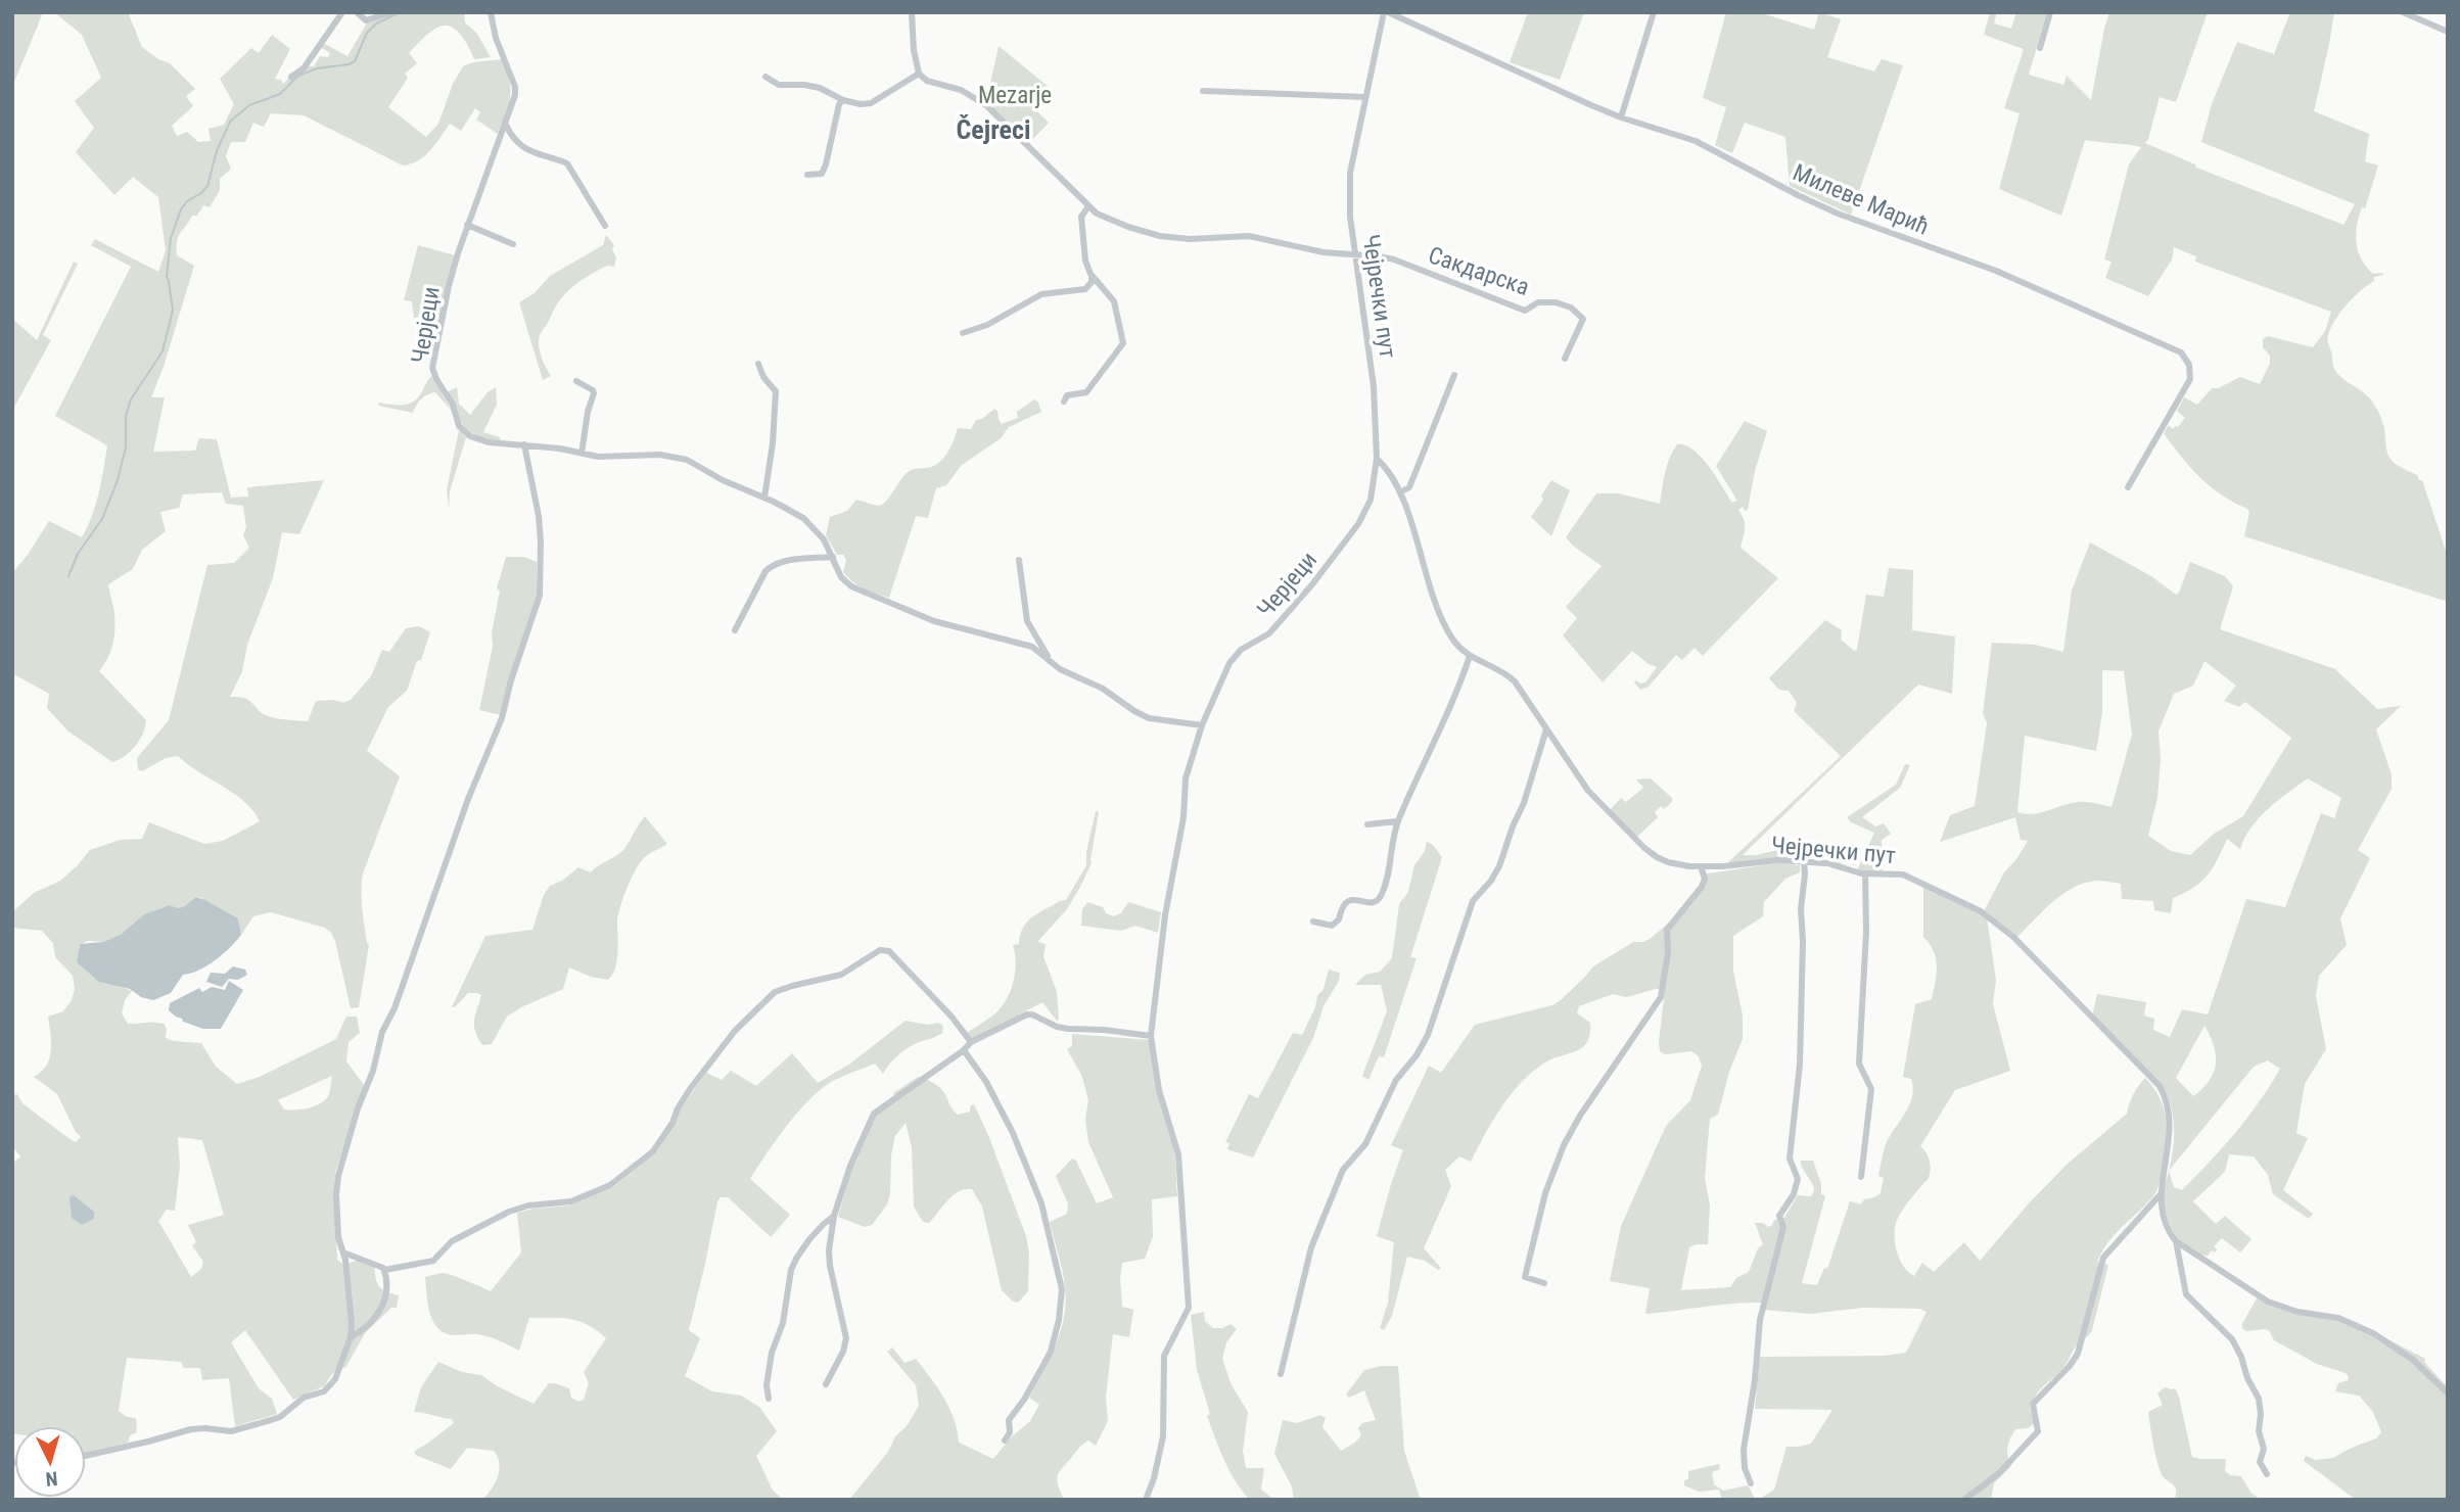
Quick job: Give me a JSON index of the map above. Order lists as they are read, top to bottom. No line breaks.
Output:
{"streets":{"street":["Милеве Мaрић","Сакдарска","Чејречки пут","Черјеци"]},"crossings":[["Милеве Мaрић","Чејречки пут"],["Сакдарска","Чејречки пут"],["Чејречки пут","Черјеци"]],"districts":["Čejreci"],"parks":["Mezarje"],"north":"bottom"}
